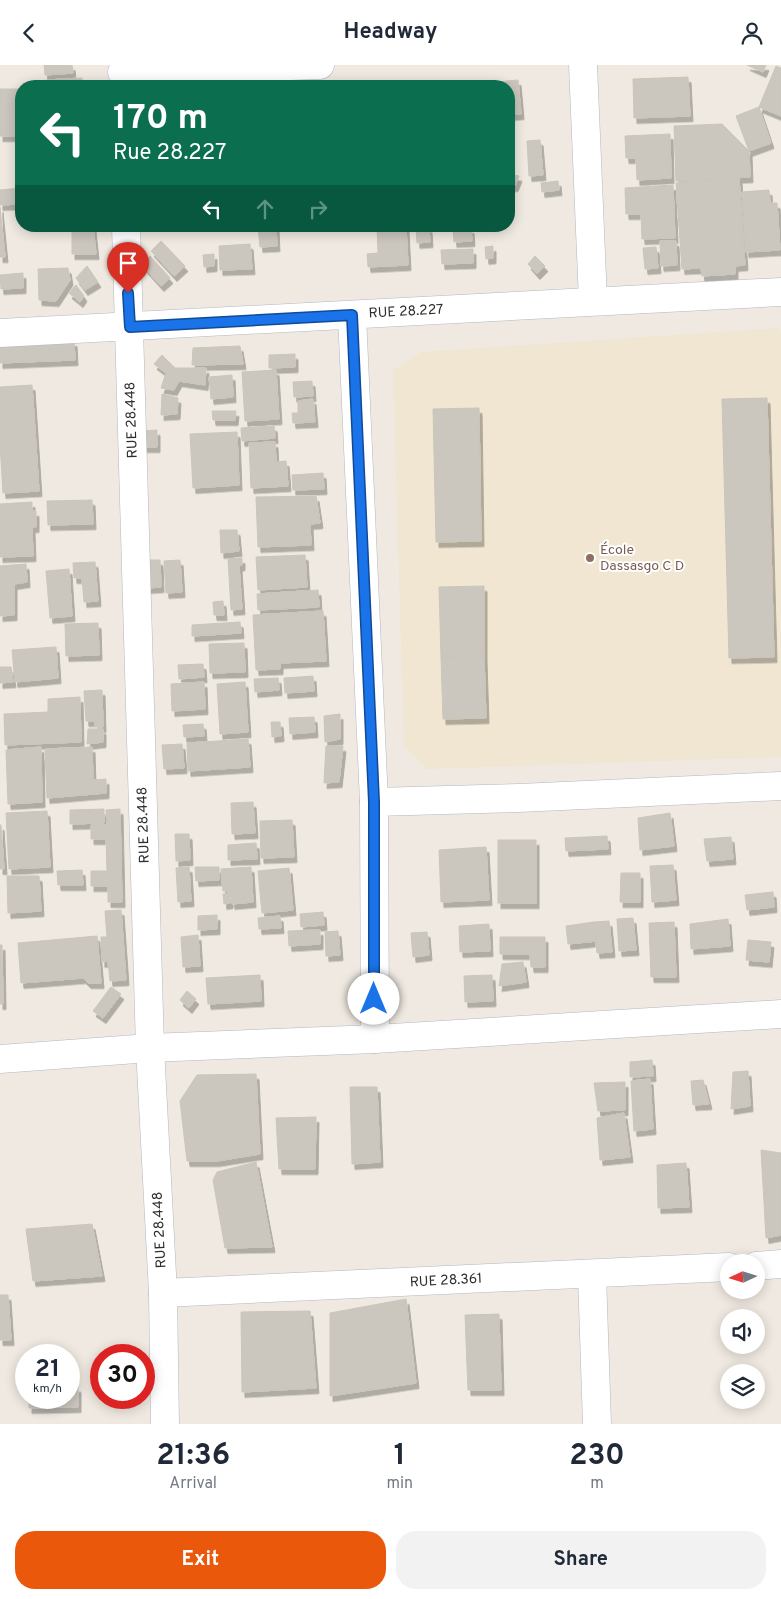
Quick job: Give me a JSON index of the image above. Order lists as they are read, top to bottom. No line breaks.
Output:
{"streets":{"street":["RUE 28.227","RUE 28.448","RUE 28.361"]},"crossings":[["RUE 28.227","RUE 28.448"],["RUE 28.448","RUE 28.361"]],"places":["École Dassasgo C D"],"north":"left","page":{"header":"Headway","turn":["170 m","Rue 28.227"],"speed":"21 km/h","limit":"30","eta":["21:36","Arrival","1","min","230","m"],"buttons":["Exit","Share"]}}
